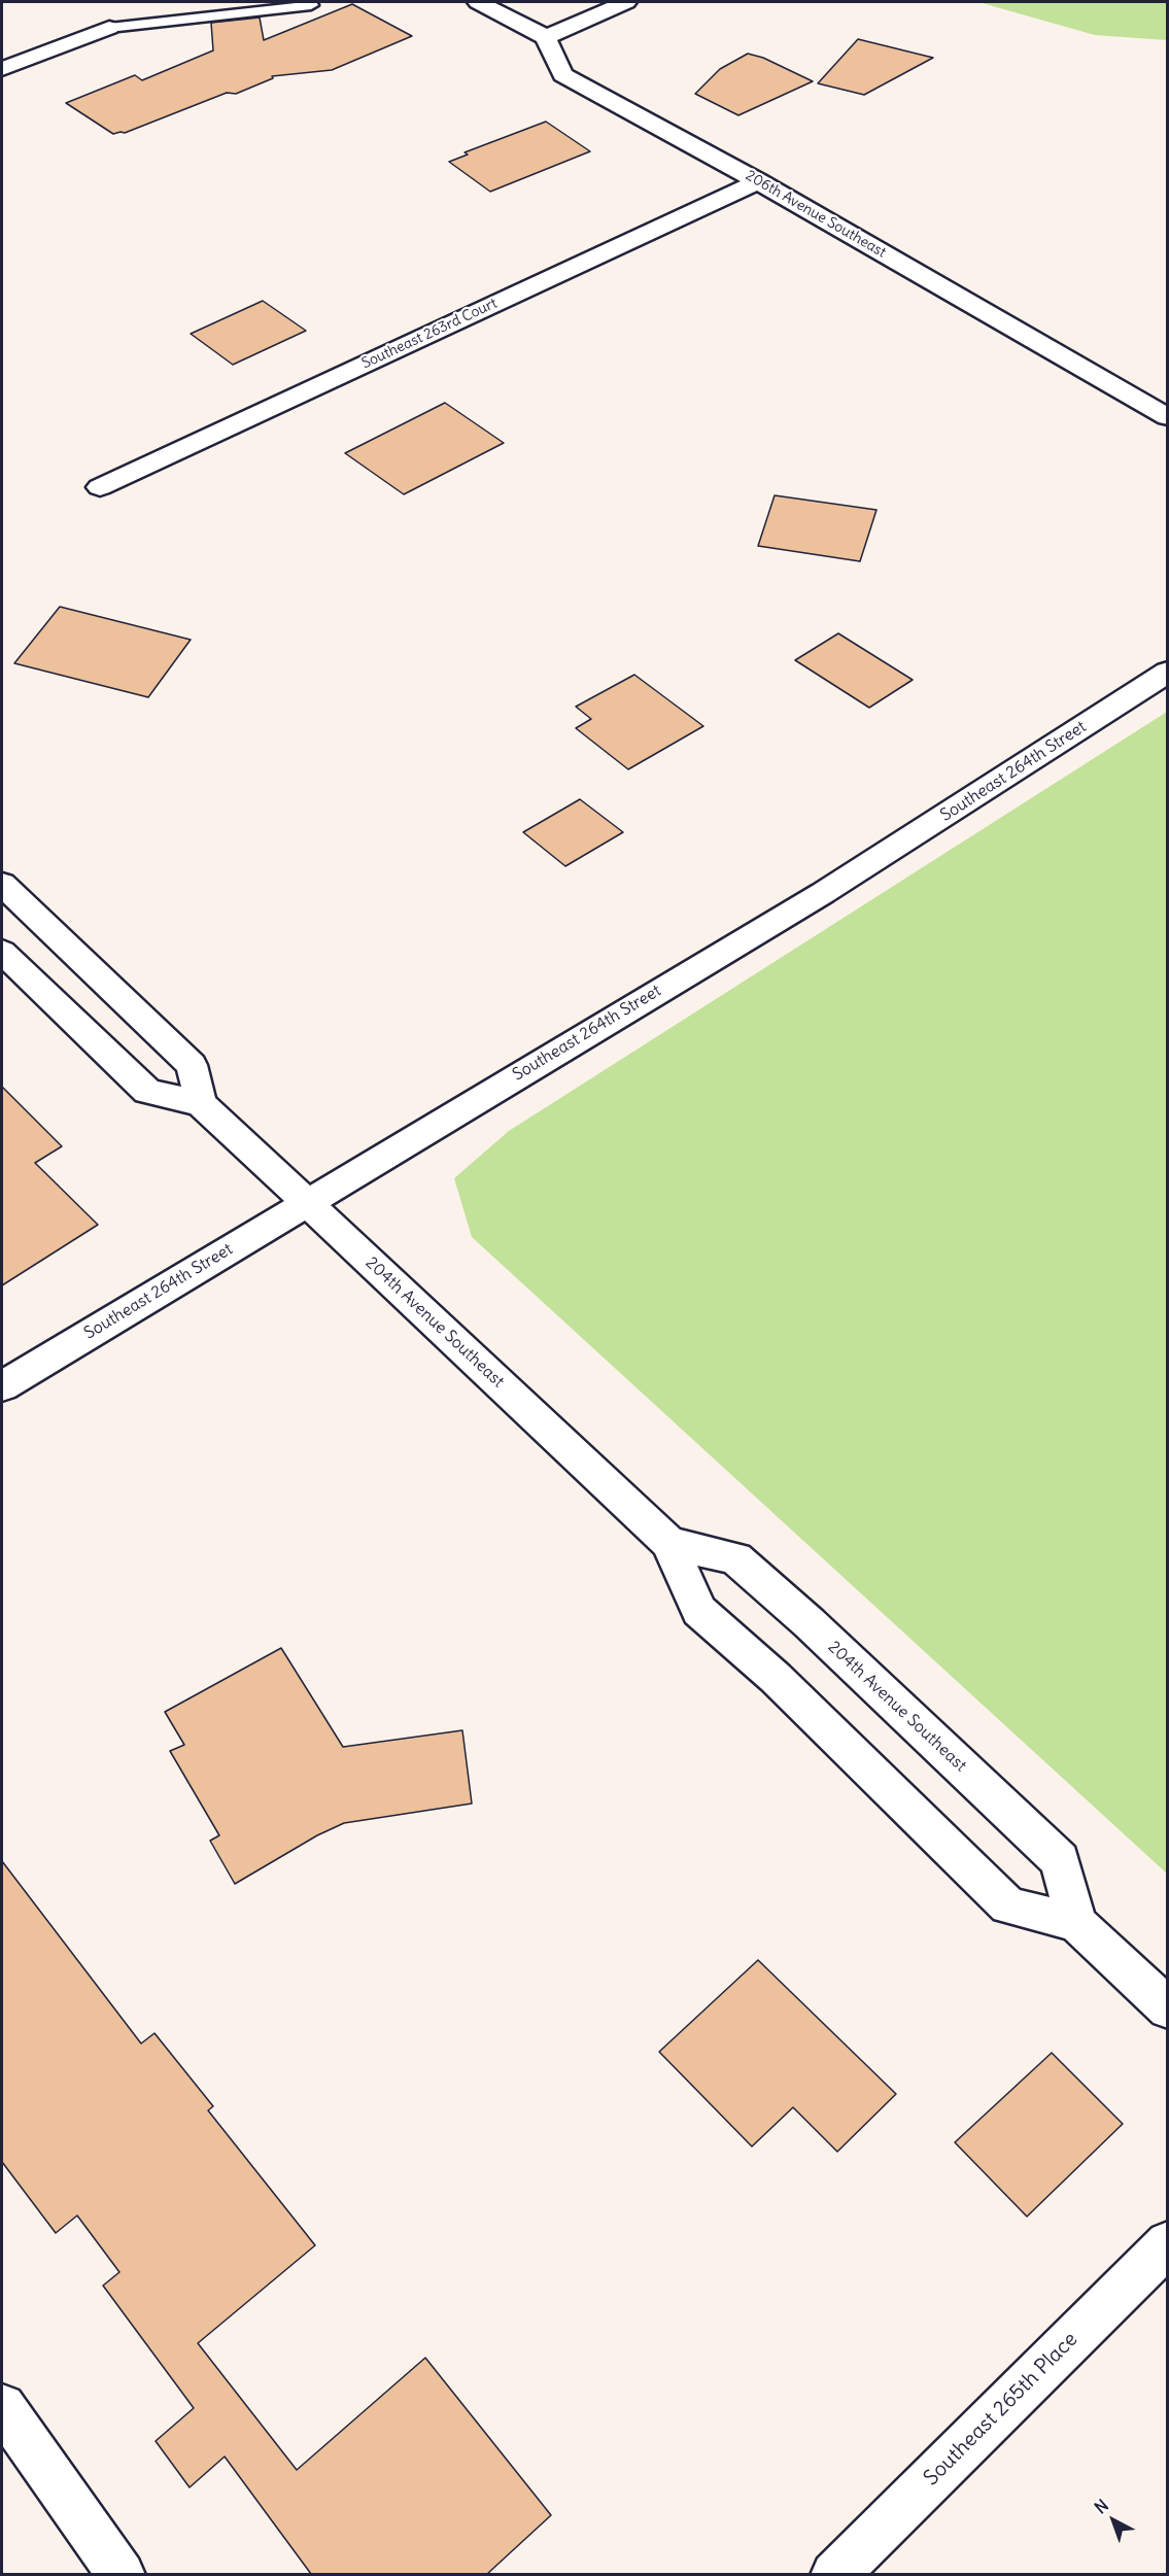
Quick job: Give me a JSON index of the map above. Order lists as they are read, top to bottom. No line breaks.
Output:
{"streets":{"street":["206th Avenue Southeast","Southeast 263rd Court","Southeast 264th Street","204th Avenue Southeast","Southeast 265th Place"]},"crossings":[["206th Avenue Southeast","Southeast 263rd Court"],["Southeast 264th Street","204th Avenue Southeast"]],"north":"top left"}
